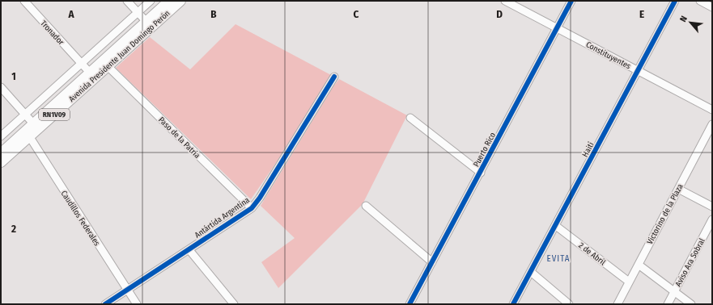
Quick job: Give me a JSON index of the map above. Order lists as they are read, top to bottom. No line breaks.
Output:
{"streets":{"main road":["Avenida Presidente Juan Domingo Perón","RN1V09"],"street":["Tronador","Constituyentes","Paso de la Patria","Puerto Rico","Haití","Victorino de la Plaza","Antártida Argentina","Caudillos Federales","2 de Abril","Aviso Ara Sobral"]},"crossings":[["Tronador","Avenida Presidente Juan Domingo Perón"],["Constituyentes","Puerto Rico"],["Constituyentes","Haití"],["Avenida Presidente Juan Domingo Perón","Paso de la Patria"],["Avenida Presidente Juan Domingo Perón","Caudillos Federales"],["Paso de la Patria","Antártida Argentina"],["Haití","2 de Abril"],["Victorino de la Plaza","2 de Abril"],["Antártida Argentina","Caudillos Federales"]],"districts":["EVITA"],"north":"top left","grid":{"columns":["A","B","C","D","E"],"rows":["1","2"]}}
